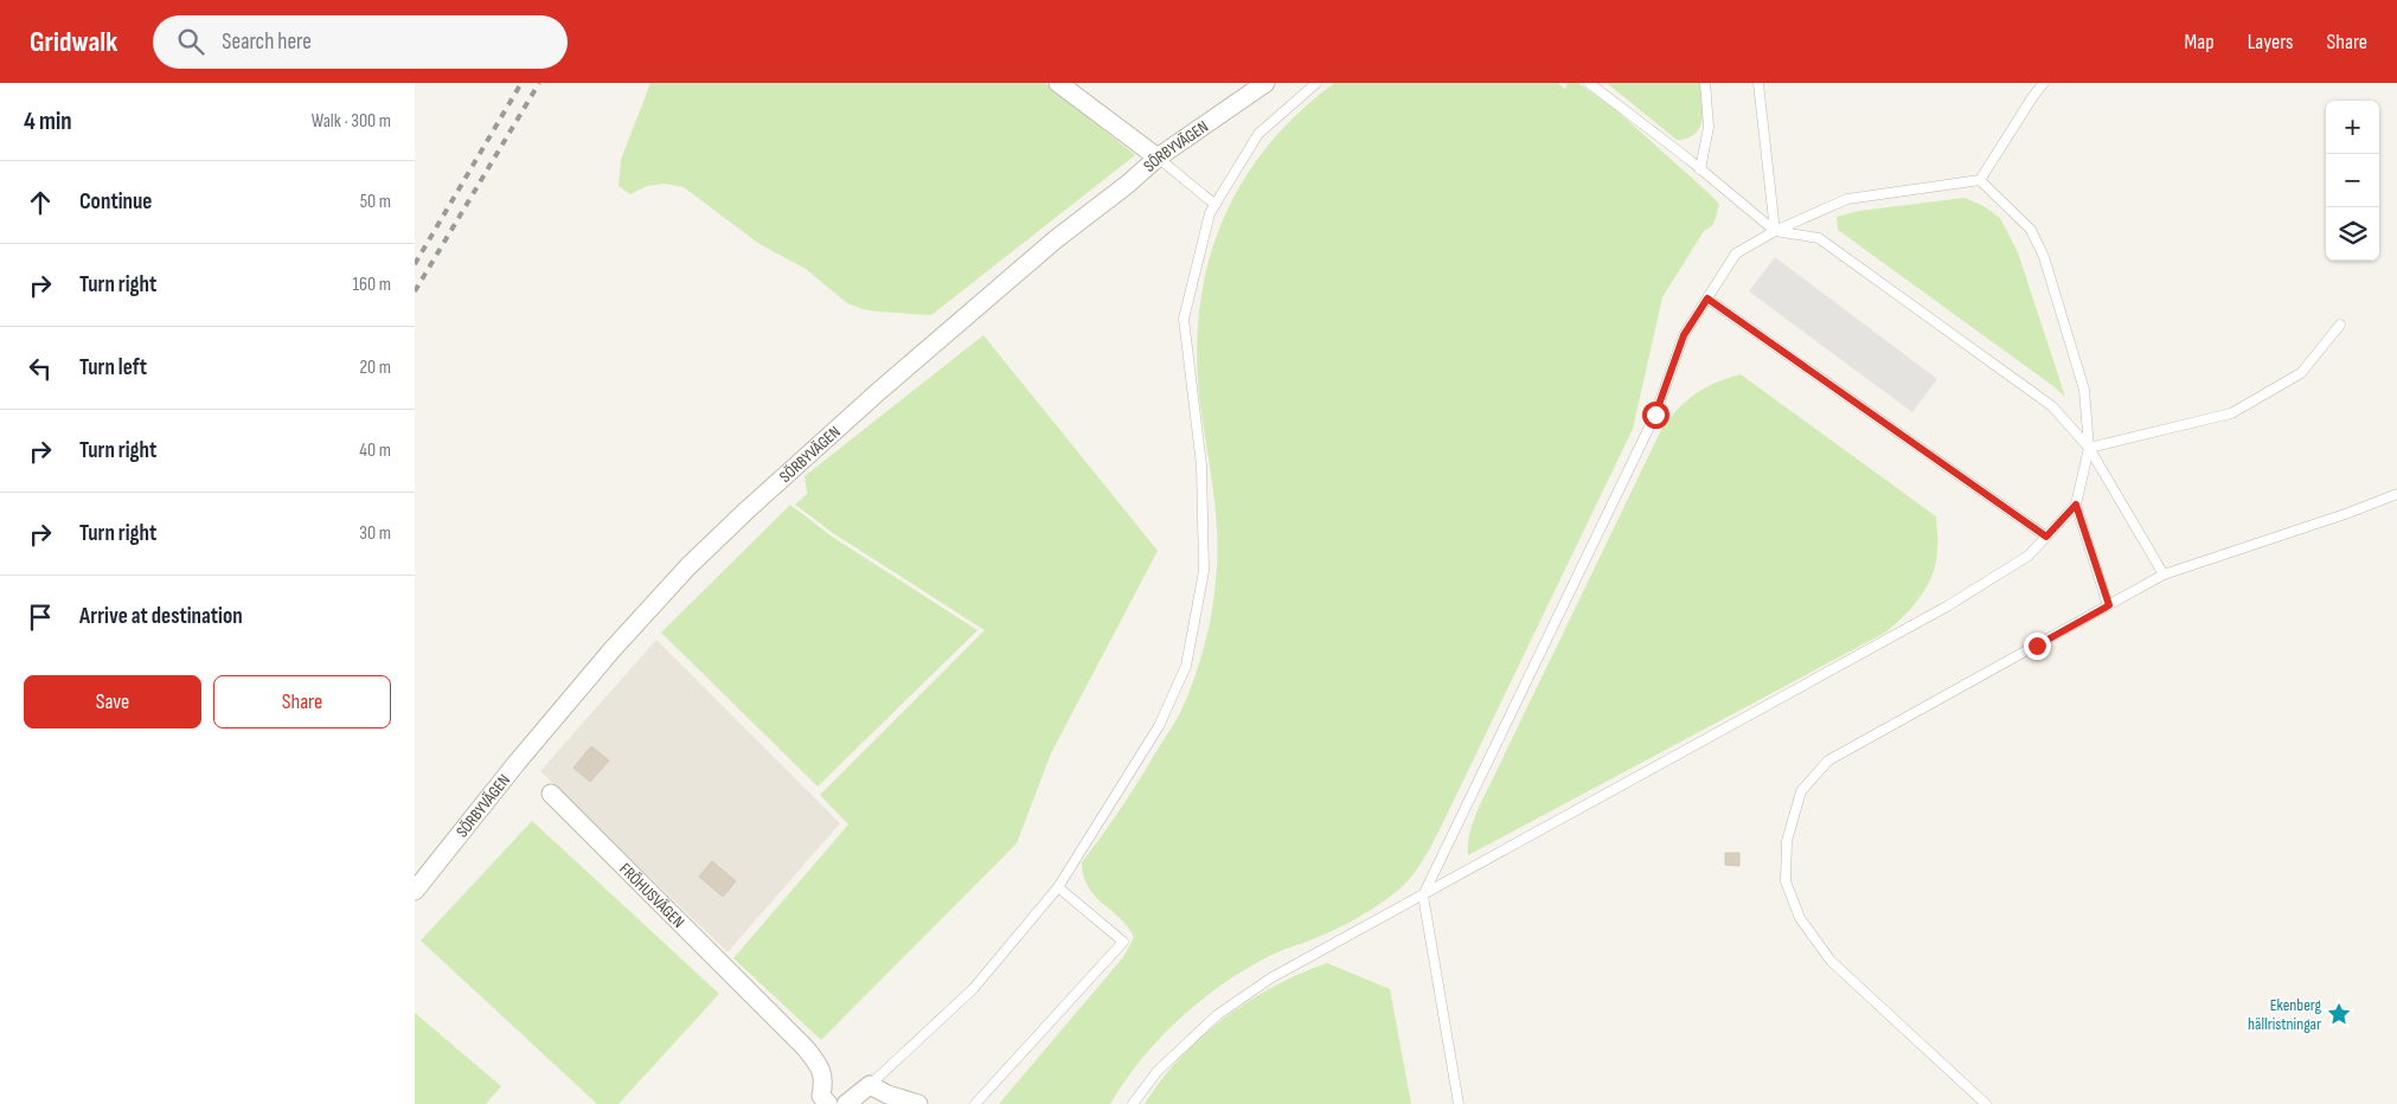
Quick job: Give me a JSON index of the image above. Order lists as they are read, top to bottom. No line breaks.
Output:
{"streets":{"street":["SÖRBYVÄGEN","FRÖHUSVÄGEN"]},"places":{"place":["Ekenberg hällristningar"]},"page":{"header":"Gridwalk","search":"Search here","nav":["Map","Layers","Share"],"heading":["4 min","Walk · 300 m"],"map_buttons":["+","−"],"list":[["Continue","50 m"],["Turn right","160 m"],["Turn left","20 m"],["Turn right","40 m"],["Turn right","30 m"],"Arrive at destination"],"buttons":["Save","Share"]}}
